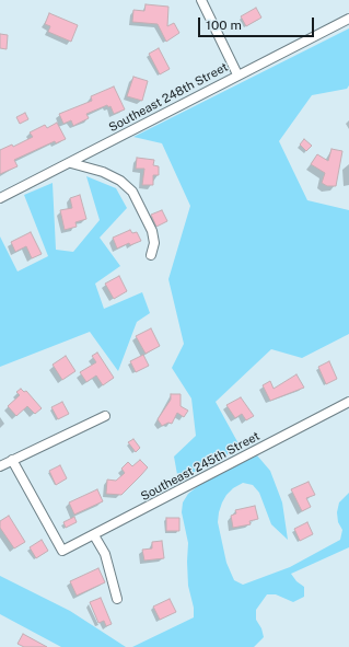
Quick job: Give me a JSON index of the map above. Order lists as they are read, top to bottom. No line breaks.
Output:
{"streets":{"street":["Southeast 248th Street","Southeast 245th Street"]},"scale_bar":"100 m"}
